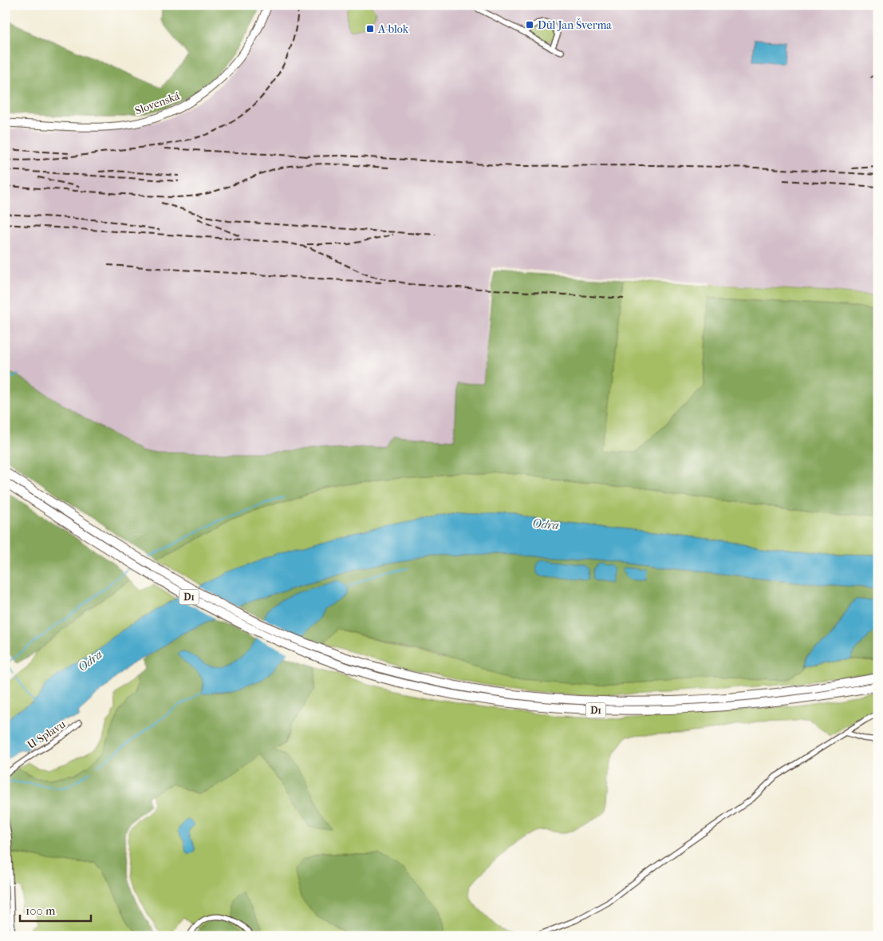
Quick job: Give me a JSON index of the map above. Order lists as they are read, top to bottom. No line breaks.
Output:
{"streets":{"highway":["D1"],"street":["Slovenská","U Splavu"]},"water":["Odra"],"places":{"transit":["Důl Jan Šverma","A-blok"]},"scale_bar":"100 m"}
